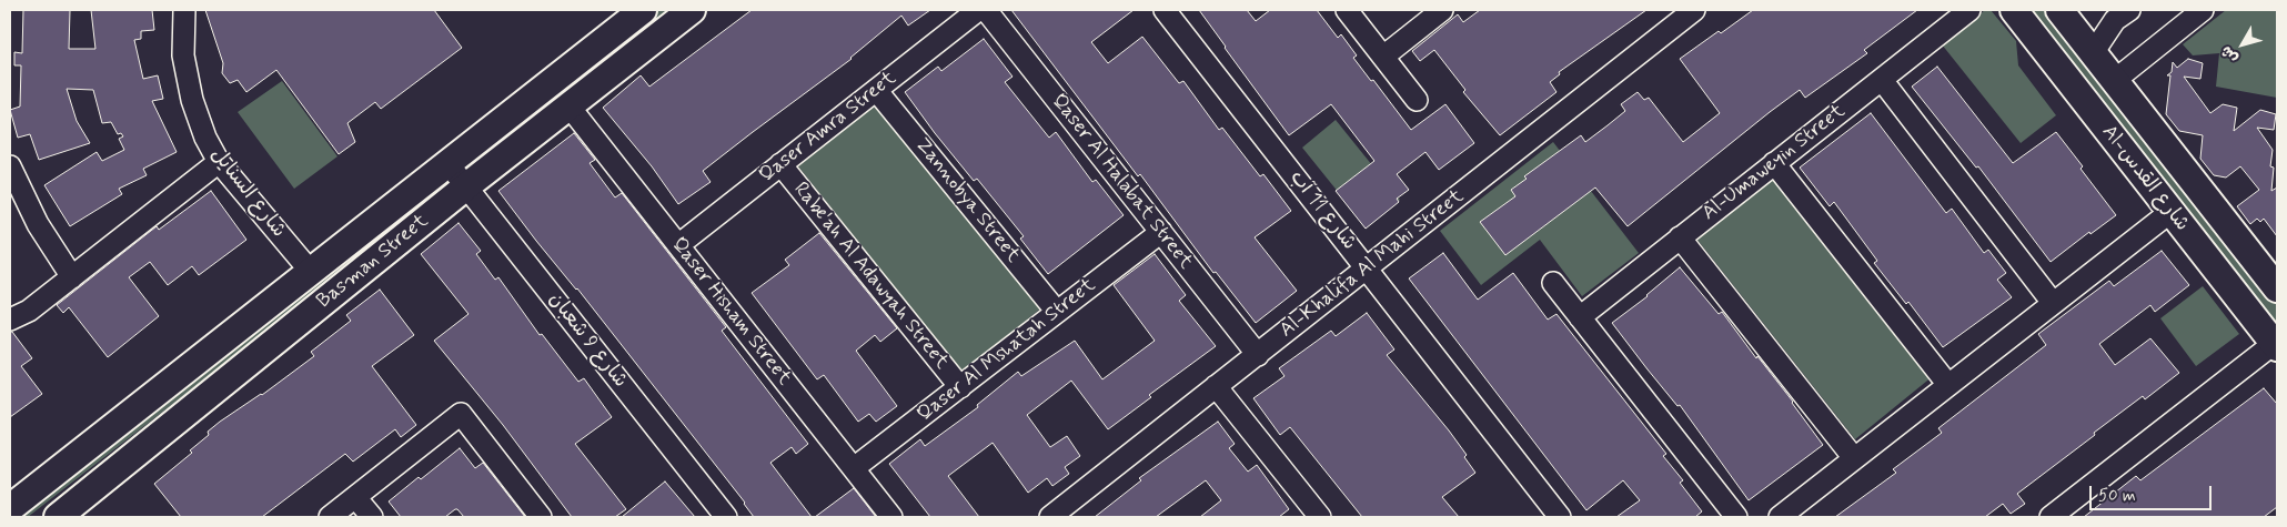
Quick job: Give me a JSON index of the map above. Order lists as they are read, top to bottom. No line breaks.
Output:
{"streets":{"main road":["Al-شارع القدس","Basman Street"],"street":["Qaser Amra Street","Al-Umaweyin Street","Qaser Al Halabat Street","شارع السنايل","Zannobya Street","شارع 11 آب","Al-Khalifa Al Mahi Street","Rabe'ah Al Adawyah Street","Qaser Hisham Street","شارع 9 شعبان","Qaser Al Mshatah Street"]},"crossings":[["Qaser Amra Street","Zannobya Street"],["Qaser Amra Street","Rabe'ah Al Adawyah Street"],["Qaser Amra Street","Qaser Hisham Street"],["Qaser Al Halabat Street","Al-Khalifa Al Mahi Street"],["Qaser Al Halabat Street","Qaser Al Mshatah Street"],["شارع السنايل","Basman Street"],["Zannobya Street","Qaser Al Mshatah Street"],["شارع 11 آب","Al-Khalifa Al Mahi Street"],["Basman Street","Qaser Hisham Street"],["Basman Street","شارع 9 شعبان"],["Rabe'ah Al Adawyah Street","Qaser Al Mshatah Street"],["Qaser Hisham Street","Qaser Al Mshatah Street"]],"scale_bar":"50 m","north":"bottom left"}
